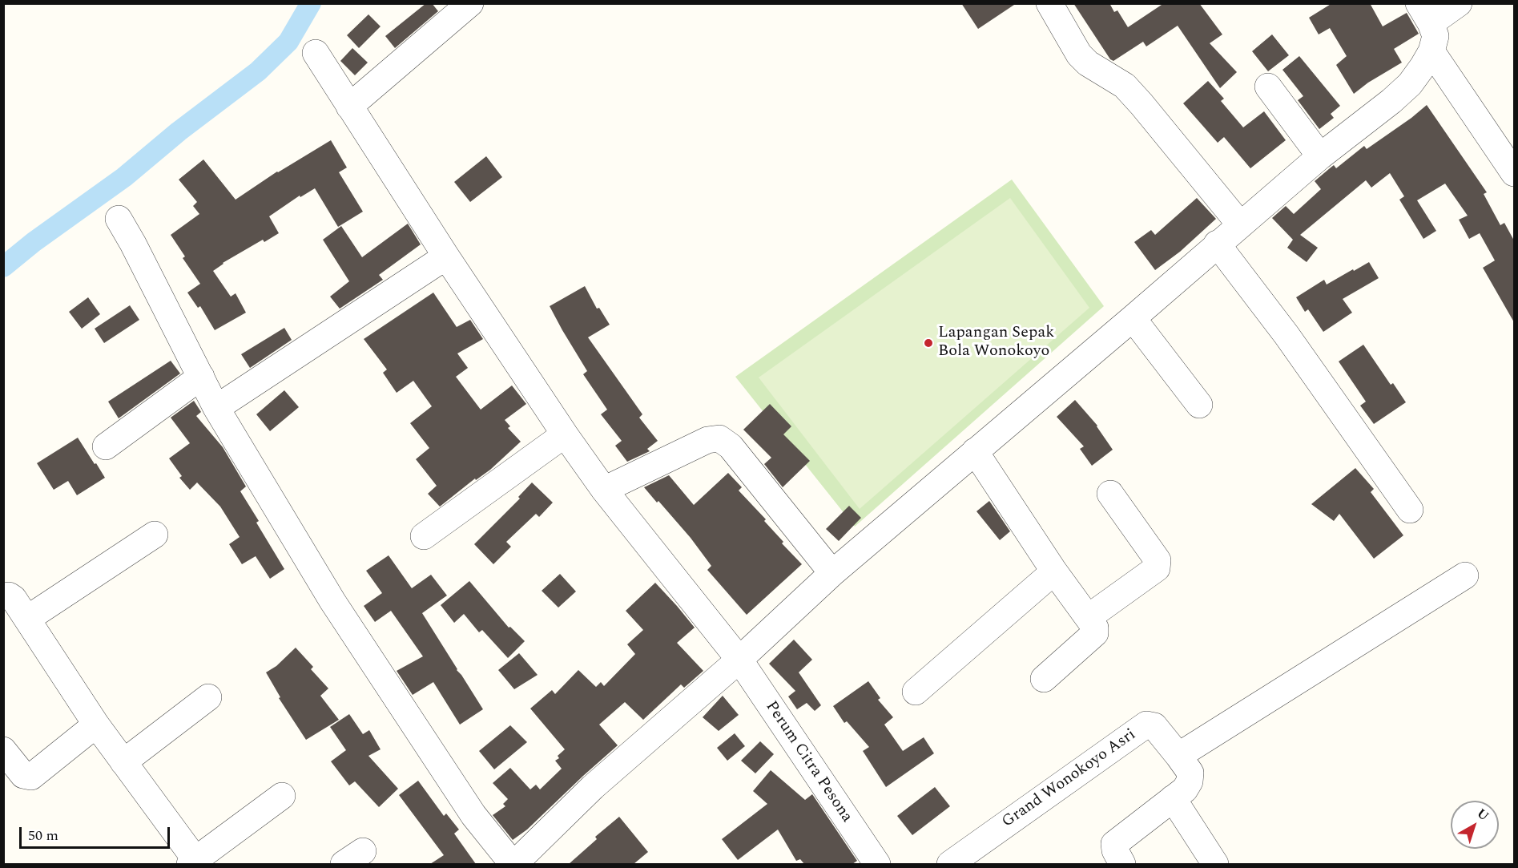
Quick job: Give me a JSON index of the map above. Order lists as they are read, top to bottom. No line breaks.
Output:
{"streets":{"street":["Perum Citra Pesona","Grand Wonokoyo Asri"]},"places":["Lapangan Sepak Bola Wonokoyo"],"scale_bar":"50 m","north":"top right"}
